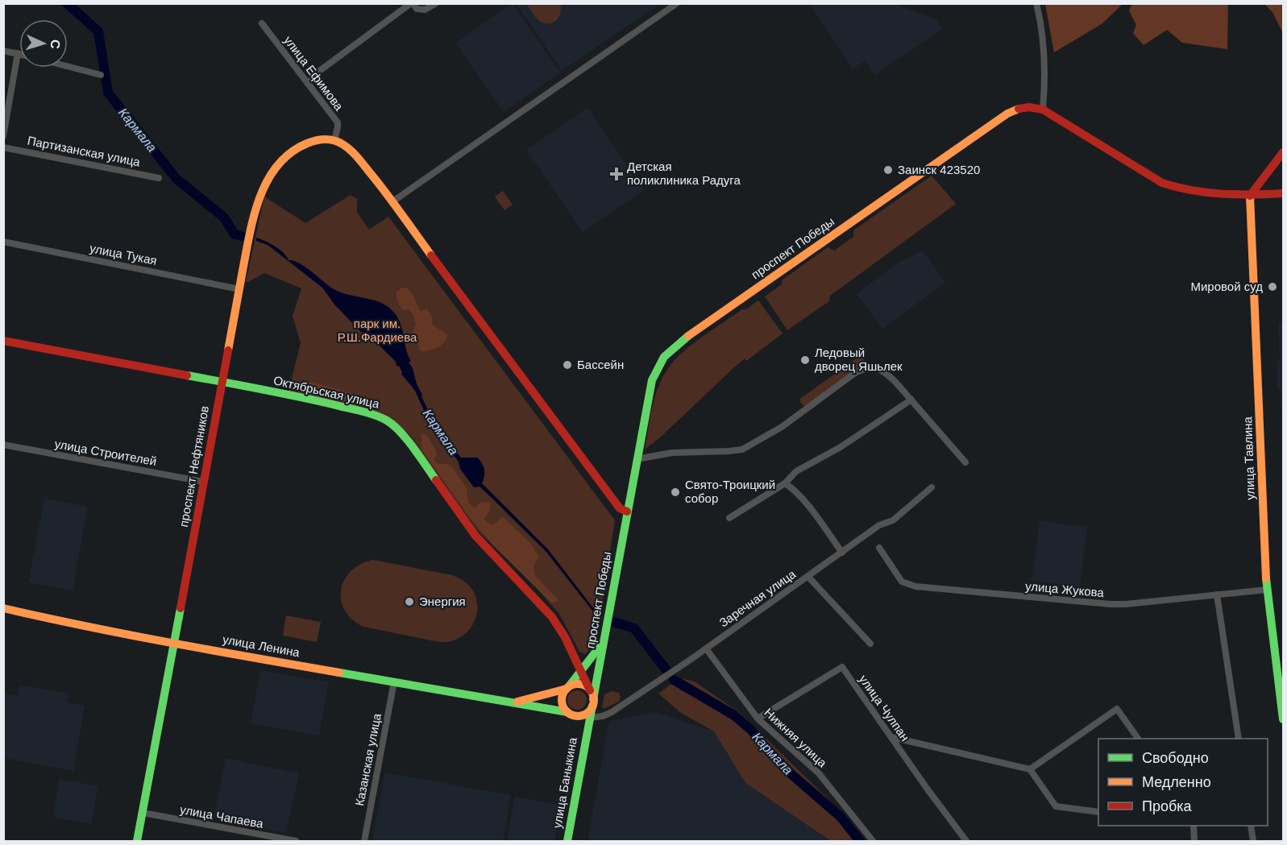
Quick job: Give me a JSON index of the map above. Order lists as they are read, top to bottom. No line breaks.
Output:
{"streets":{"main road":["проспект Победы","Октябрьская улица","улица Тавлина","проспект Нефтяников","улица Ленина","улица Баныкина"],"street":["улица Ефимова","Партизанская улица","улица Тукая","улица Строителей","улица Жукова","Заречная улица","улица Чулпан","Нижняя улица","Казанская улица","улица Чапаева"]},"crossings":[["улица Ефимова","проспект Нефтяников"],["проспект Победы","Октябрьская улица"],["проспект Победы","Заречная улица"],["проспект Победы","улица Ленина"],["проспект Победы","улица Баныкина"],["улица Тукая","проспект Нефтяников"],["Октябрьская улица","проспект Нефтяников"],["Октябрьская улица","улица Ленина"],["улица Строителей","проспект Нефтяников"],["улица Тавлина","улица Жукова"],["проспект Нефтяников","улица Ленина"],["проспект Нефтяников","улица Чапаева"],["Заречная улица","Нижняя улица"],["Заречная улица","улица Баныкина"],["улица Ленина","Казанская улица"],["улица Чулпан","Нижняя улица"]],"water":["Кармала"],"parks":["парк им. Р.Ш.Фардиева"],"places":{"other":["Заинск 423520","Мировой суд","Ледовый дворец Яшьлек","Бассейн","Свято-Троицкий собор","Энергия"],"health":["Детская поликлиника Радуга"]},"legend":["Свободно","Медленно","Пробка"],"north":"right"}
